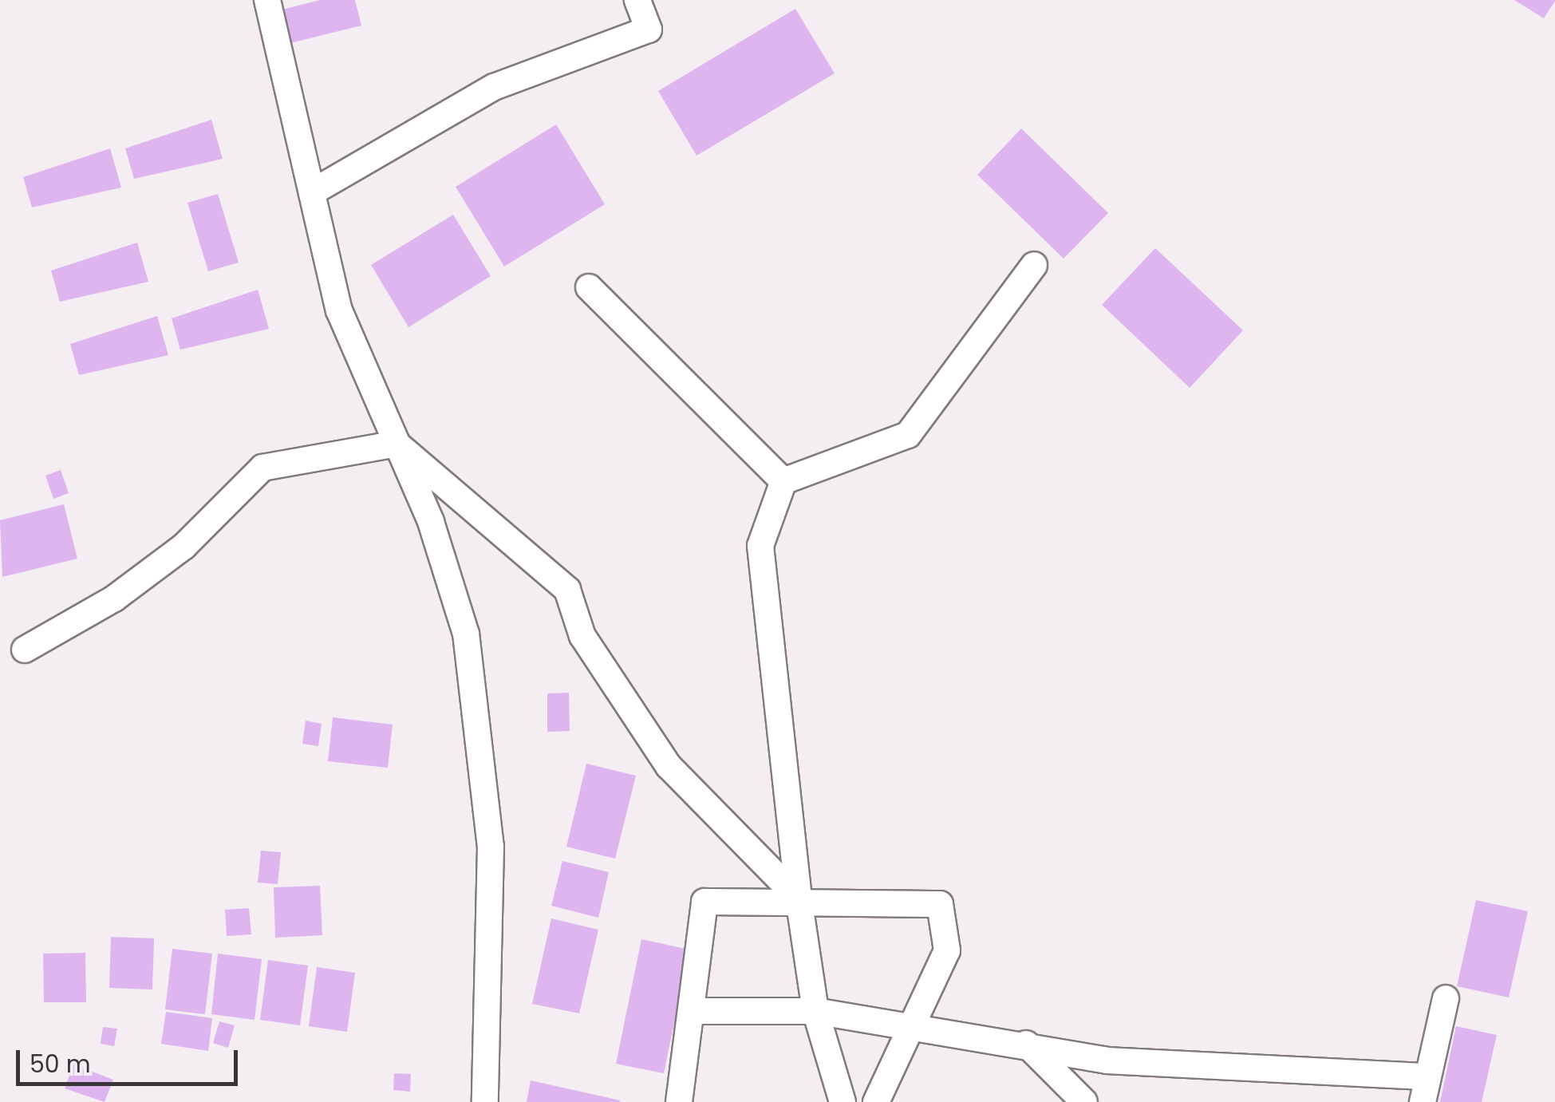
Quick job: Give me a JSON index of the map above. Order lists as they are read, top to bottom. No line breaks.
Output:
{"scale_bar":"50 m"}
